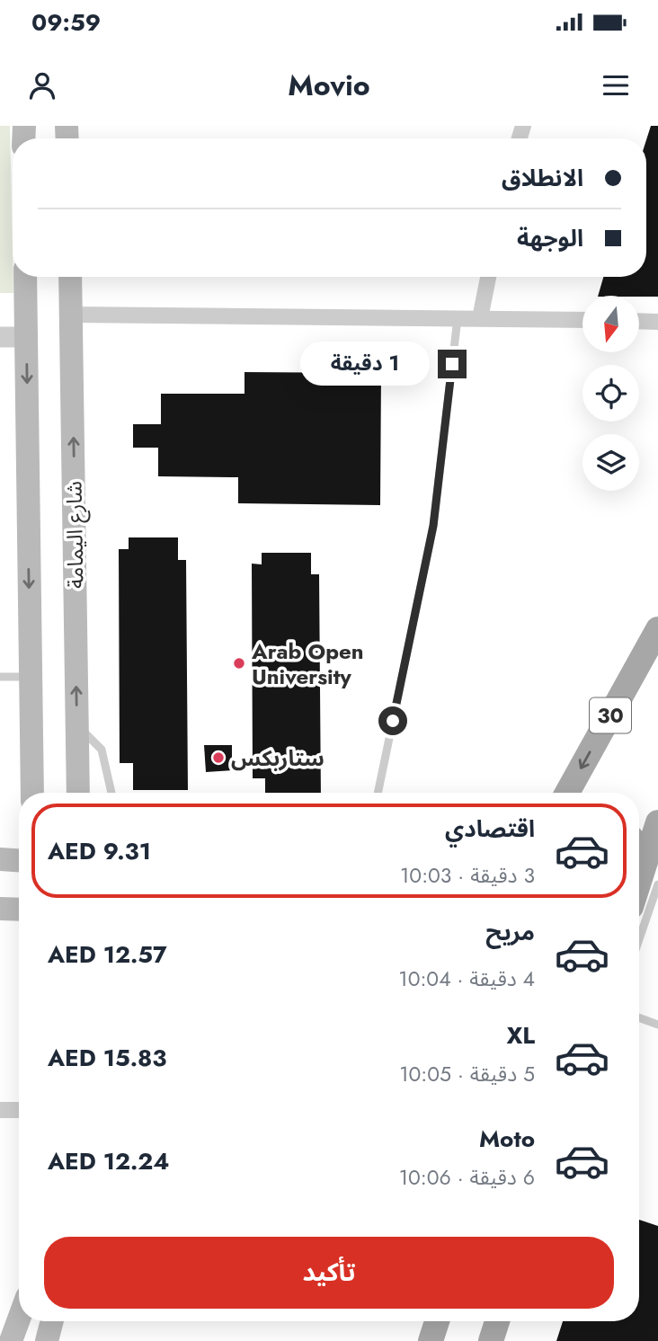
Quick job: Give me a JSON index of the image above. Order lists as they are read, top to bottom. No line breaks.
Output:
{"streets":{"main road":["شارع اليمامة","30"]},"places":["Arab Open University","ستاربكس"],"north":"bottom","page":{"status":"09:59","header":"Movio","banner":["الانطلاق","الوجهة"],"bubble":"1 دقيقة","list":[{"name":"اقتصادي","note":"3 دقيقة · 10:03","value":"AED 9.31"},{"name":"مريح","note":"4 دقيقة · 10:04","value":"AED 12.57"},{"name":"XL","note":"5 دقيقة · 10:05","value":"AED 15.83"},{"name":"Moto","note":"6 دقيقة · 10:06","value":"AED 12.24"}],"buttons":"تأكيد"}}
